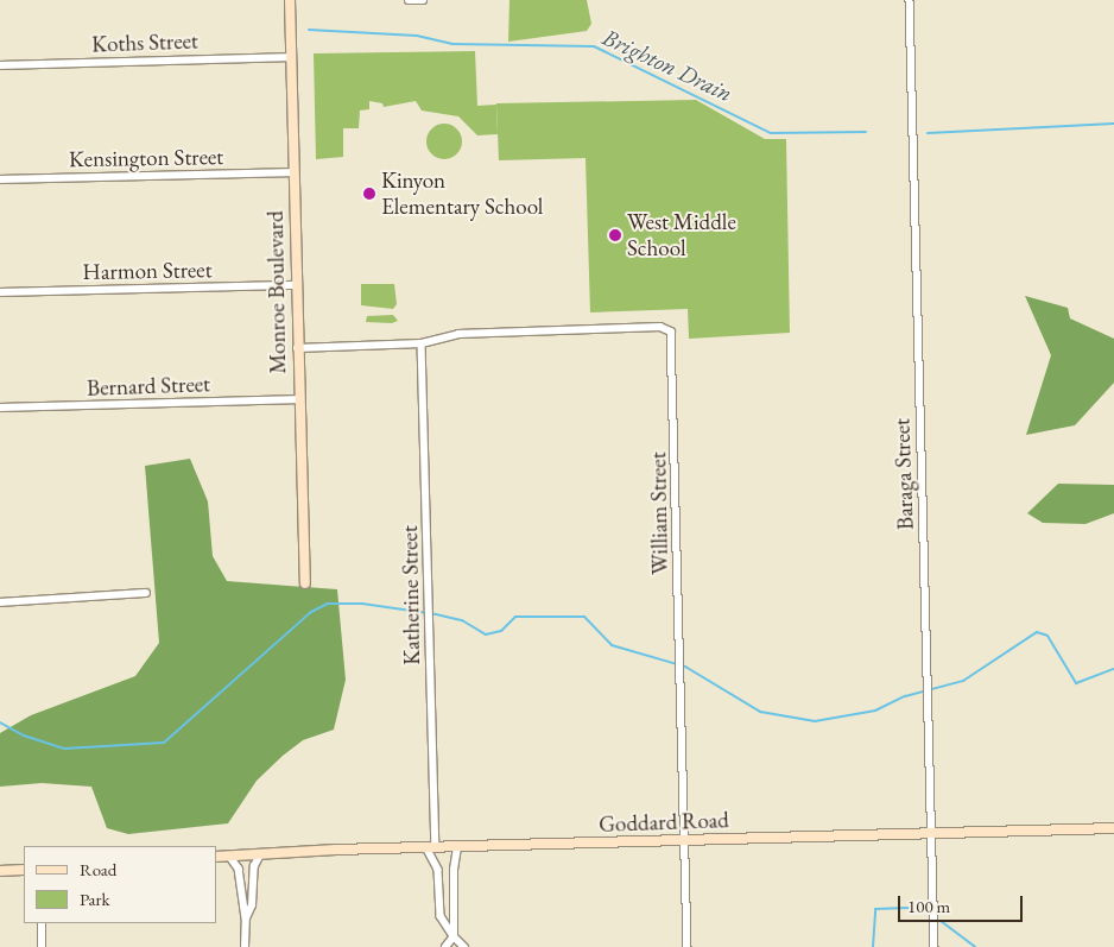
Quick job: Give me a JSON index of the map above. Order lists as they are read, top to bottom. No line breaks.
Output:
{"streets":{"main road":["Monroe Boulevard","Goddard Road"],"street":["Koths Street","Kensington Street","Harmon Street","Bernard Street","Baraga Street","William Street","Katherine Street"]},"crossings":[["Koths Street","Monroe Boulevard"],["Kensington Street","Monroe Boulevard"],["Harmon Street","Monroe Boulevard"],["Monroe Boulevard","Bernard Street"],["Baraga Street","Goddard Road"],["William Street","Katherine Street"],["William Street","Goddard Road"],["Katherine Street","Goddard Road"]],"water":["Brighton Drain"],"places":["Kinyon Elementary School","West Middle School"],"legend":["Road","Park"],"scale_bar":"100 m"}
